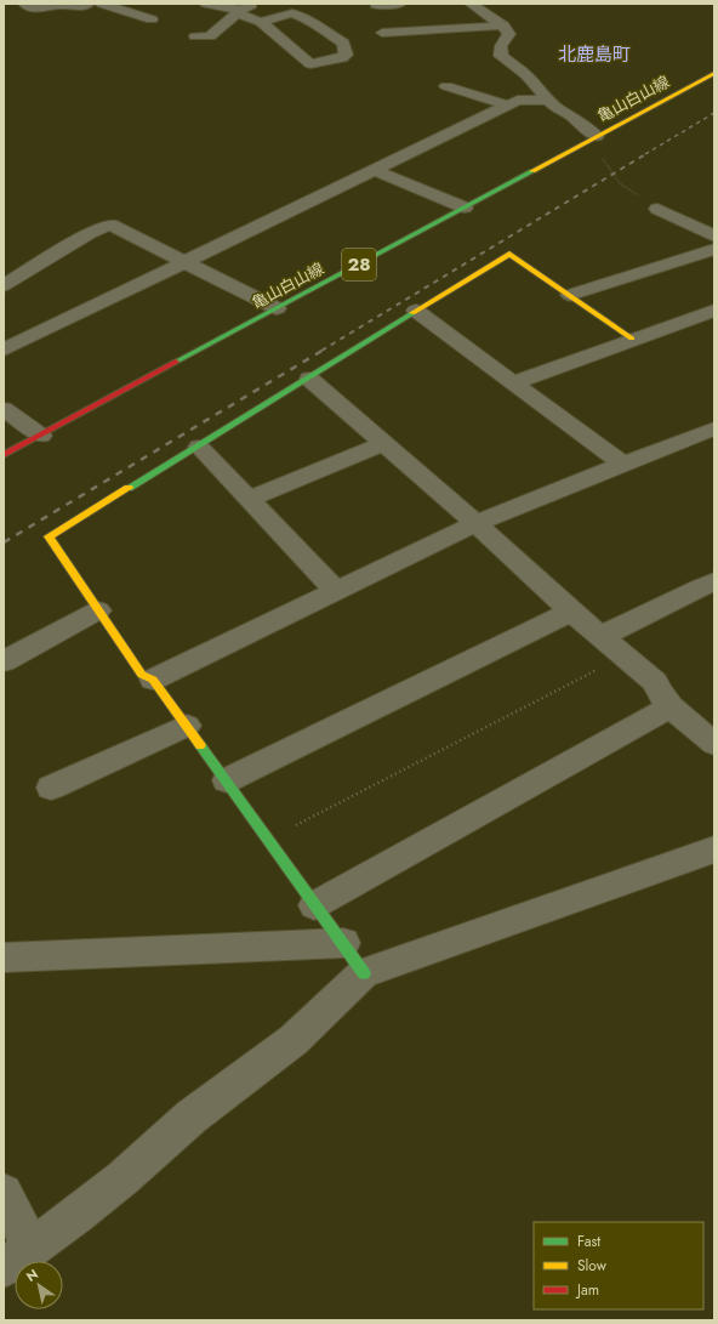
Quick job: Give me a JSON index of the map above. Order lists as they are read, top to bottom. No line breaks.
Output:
{"streets":{"street":["亀山白山線","28"]},"districts":["北鹿島町"],"legend":["Fast","Slow","Jam"],"north":"top left"}
